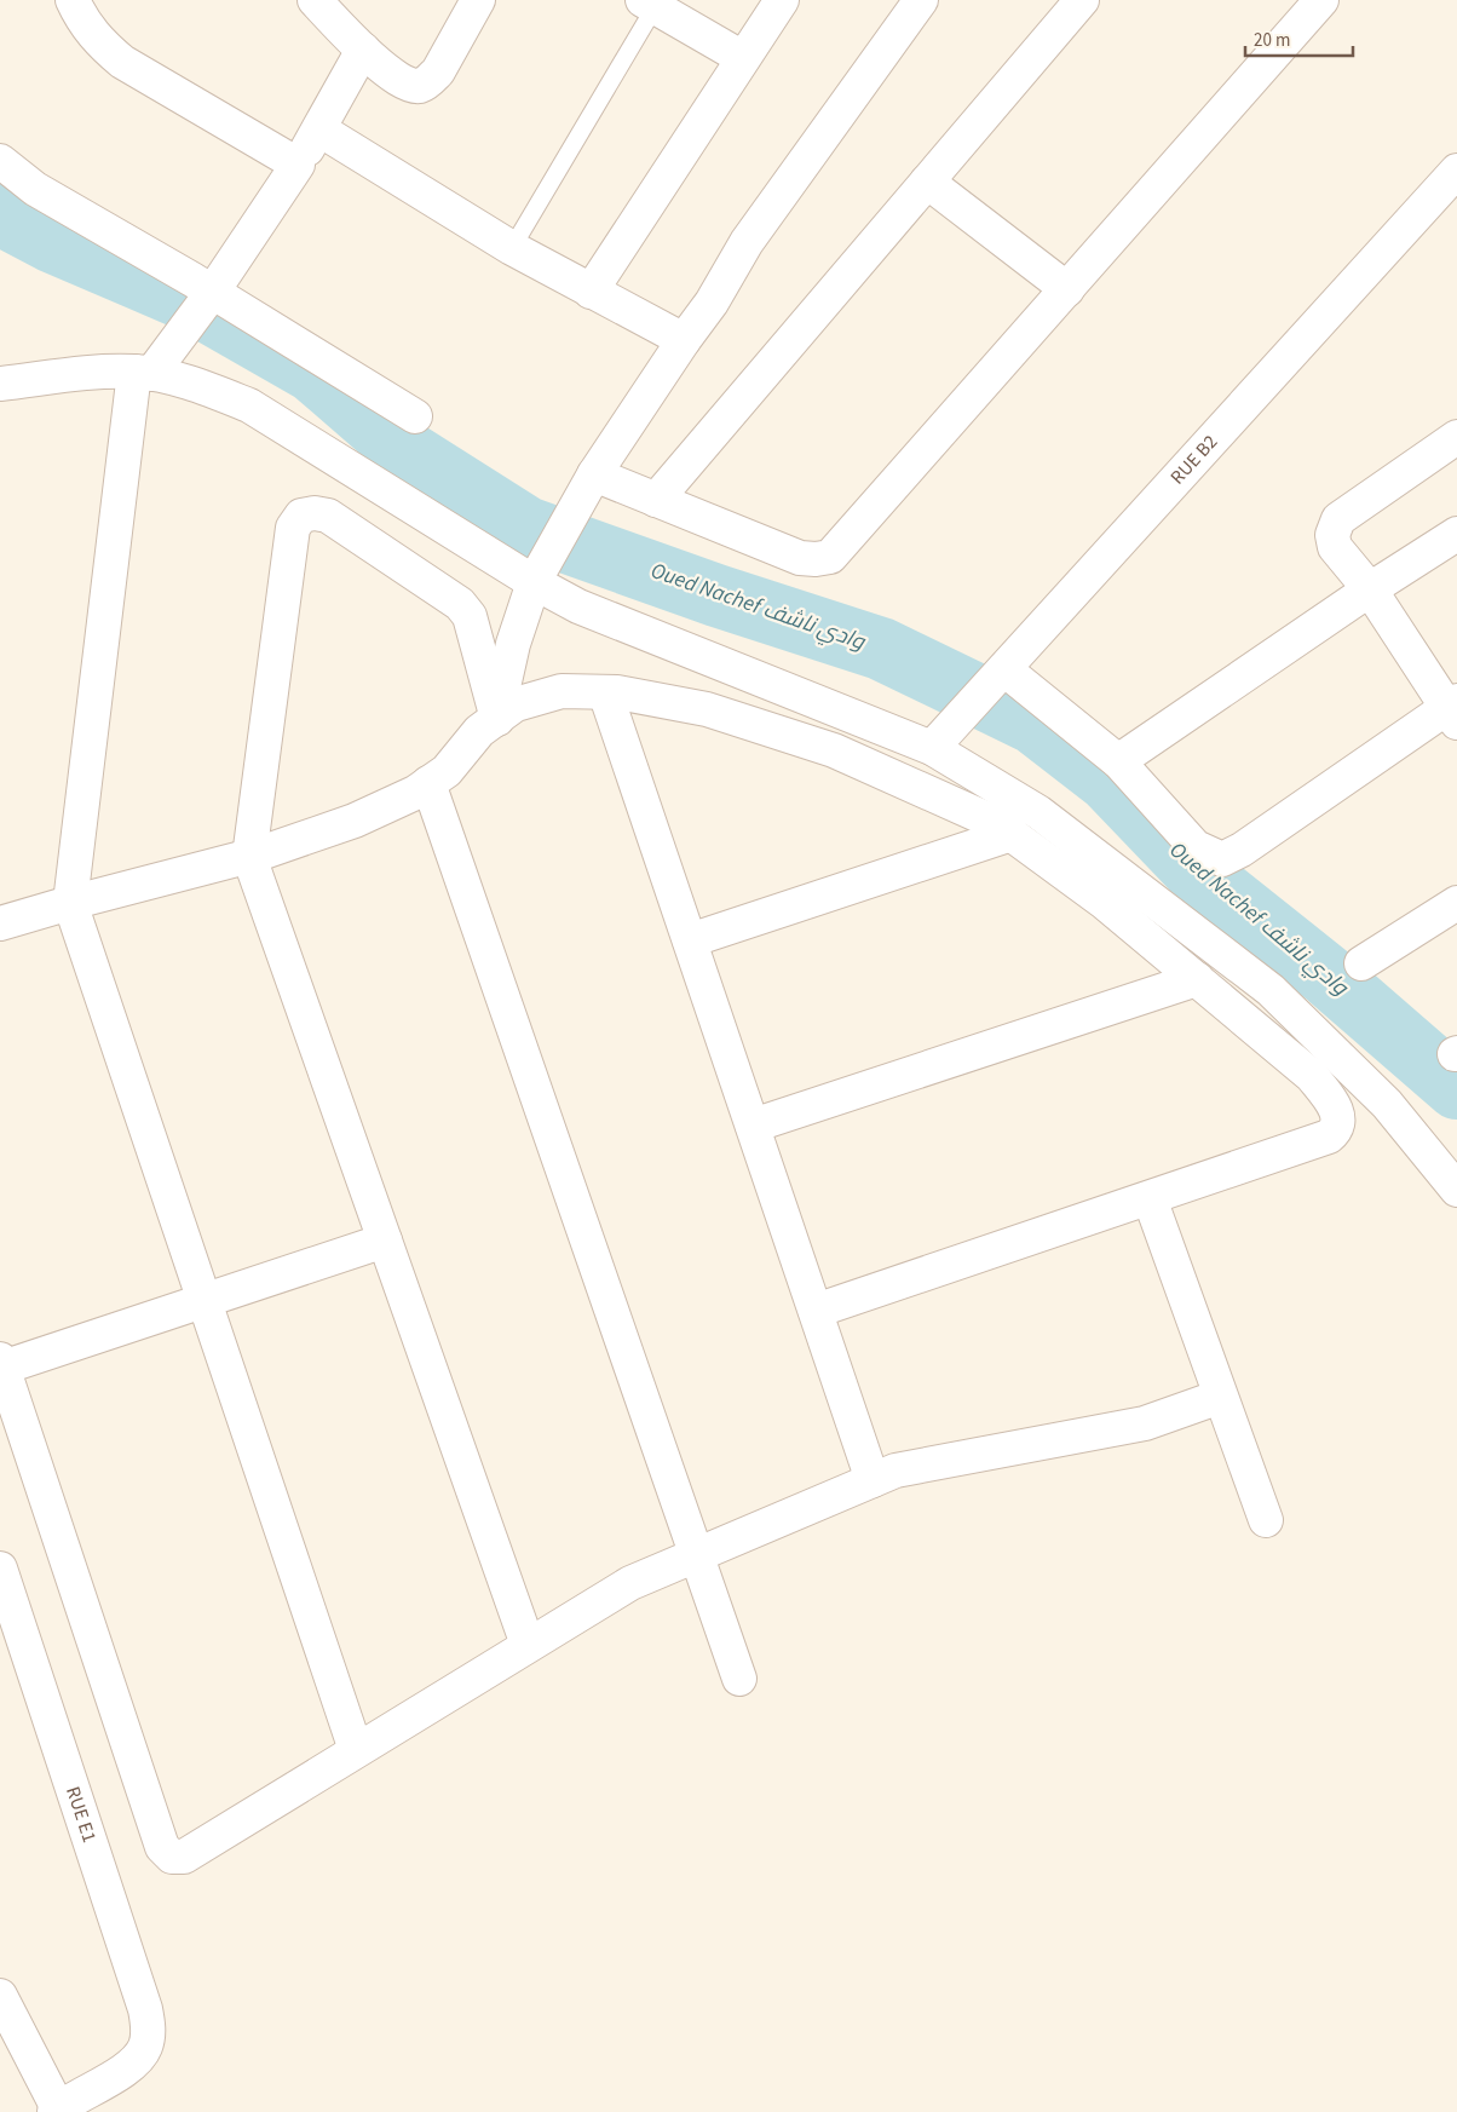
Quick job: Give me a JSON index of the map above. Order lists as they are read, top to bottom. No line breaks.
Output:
{"streets":{"street":["RUE B2","RUE E1"]},"water":["Oued Nachef وادي ناشف"],"scale_bar":"20 m"}
